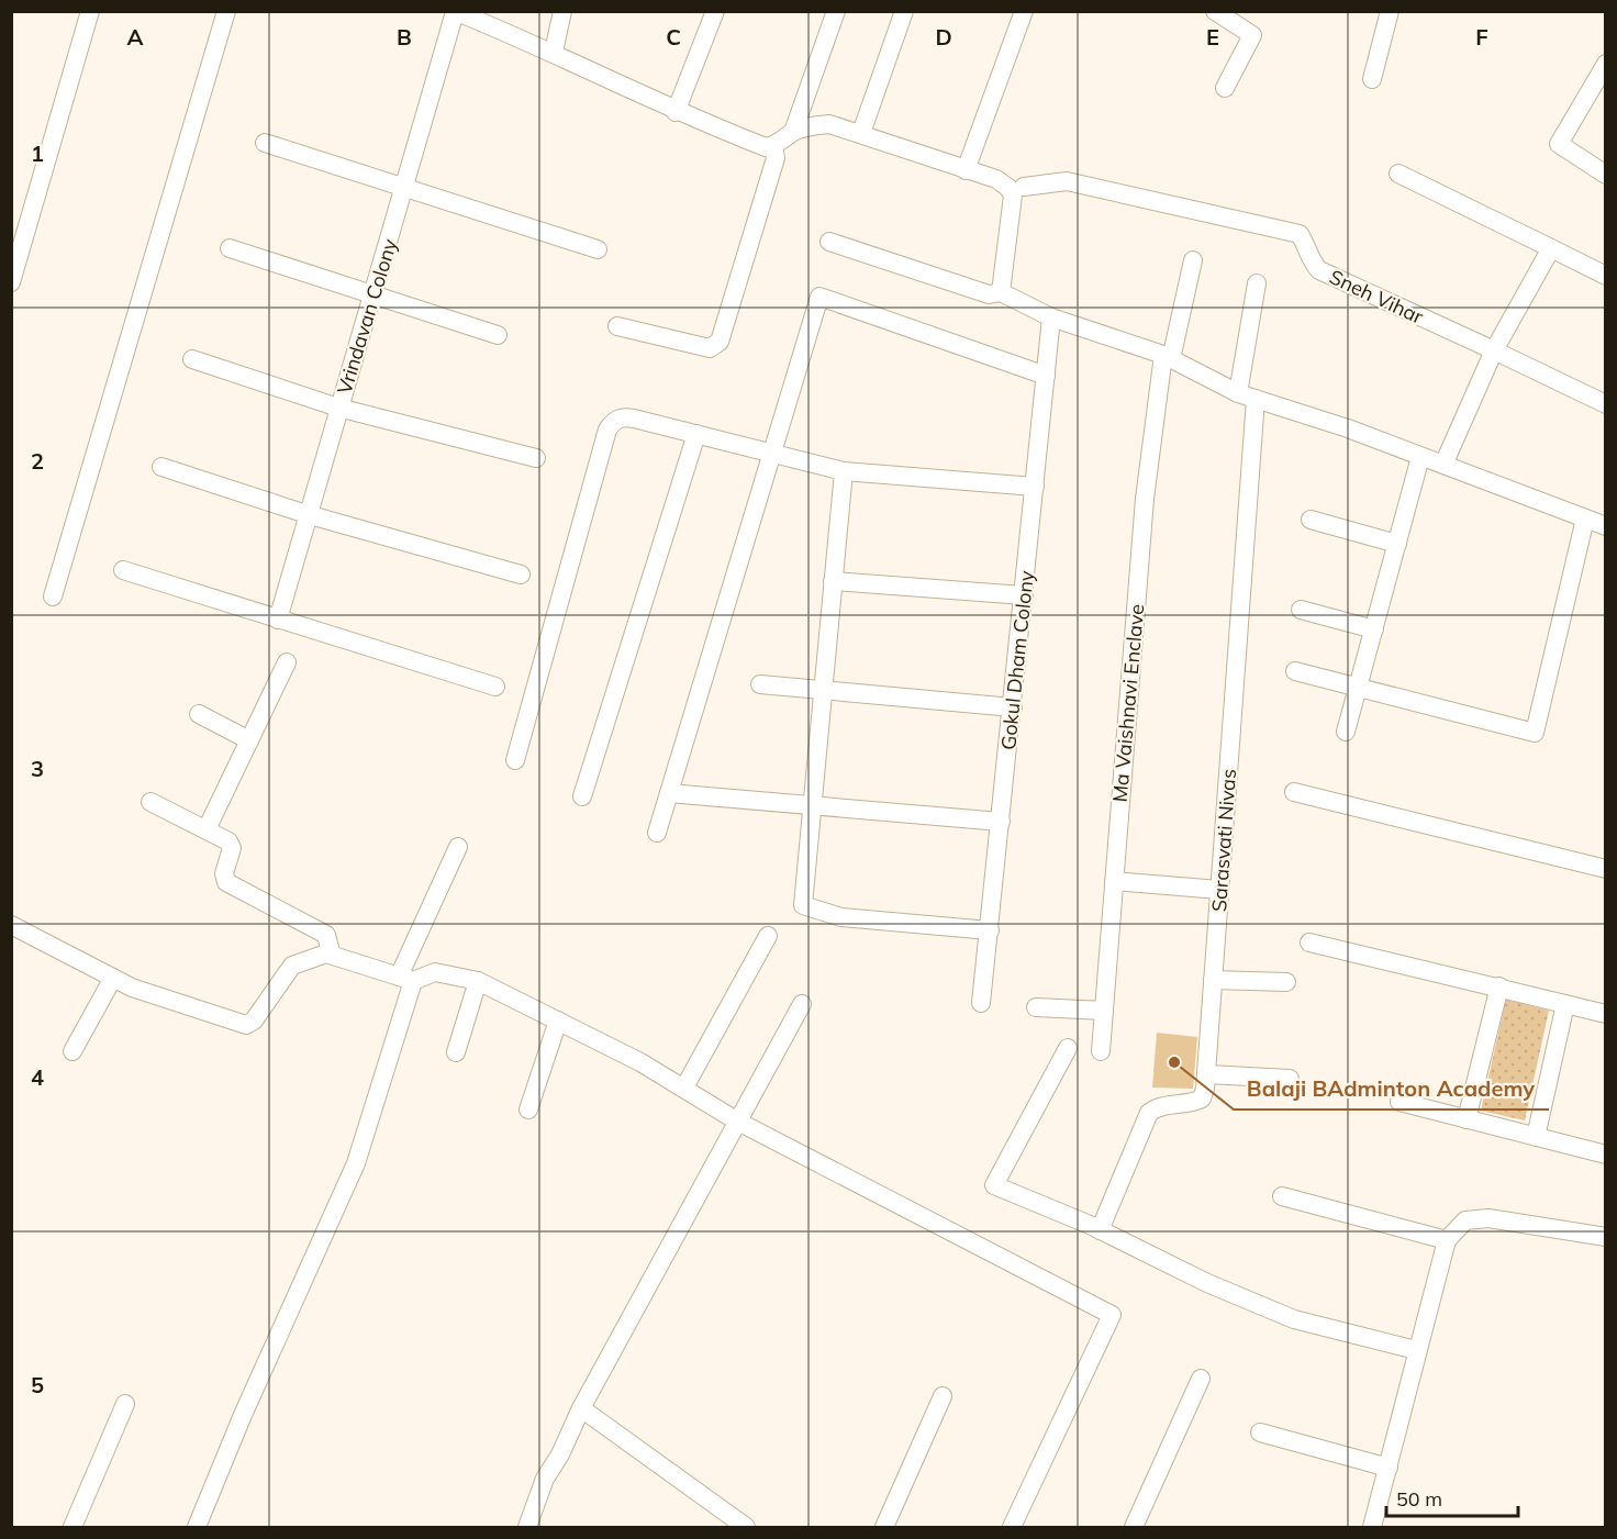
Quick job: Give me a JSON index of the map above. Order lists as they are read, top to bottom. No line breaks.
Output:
{"streets":{"street":["Sneh Vihar","Vrindavan Colony","Gokul Dham Colony","Ma Vaishnavi Enclave","Sarasvati Nivas"]},"places":["Balaji BAdminton Academy"],"scale_bar":"50 m","grid":{"columns":["A","B","C","D","E","F"],"rows":["1","2","3","4","5"]}}
